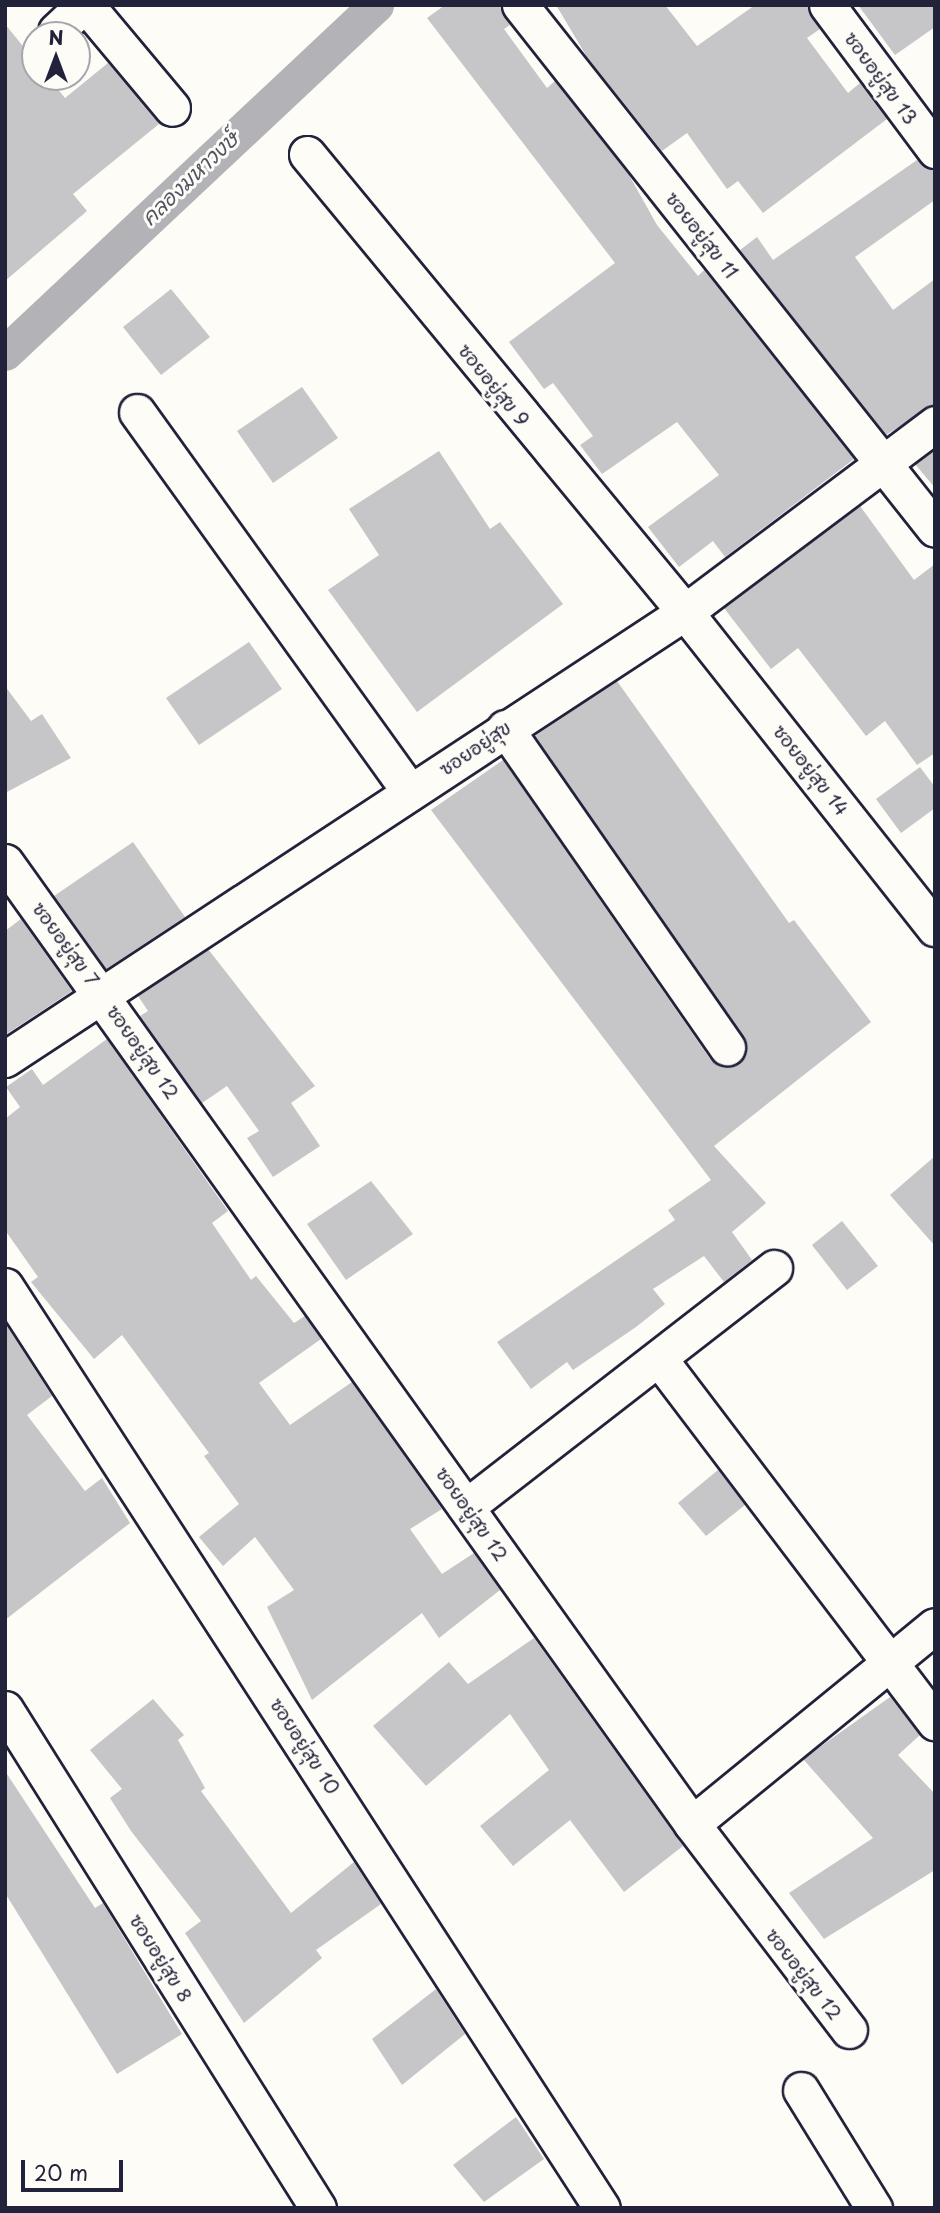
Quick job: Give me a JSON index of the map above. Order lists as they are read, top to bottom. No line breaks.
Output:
{"streets":{"street":["ซอยอยู่สุข 13","ซอยอยู่สุข 11","ซอยอยู่สุข 9","ซอยอยู่สุข","ซอยอยู่สุข 14","ซอยอยู่สุข 7","ซอยอยู่สุข 12","ซอยอยู่สุข 10","ซอยอยู่สุข 8"]},"crossings":[["ซอยอยู่สุข 11","ซอยอยู่สุข"],["ซอยอยู่สุข 9","ซอยอยู่สุข"],["ซอยอยู่สุข 9","ซอยอยู่สุข 14"],["ซอยอยู่สุข","ซอยอยู่สุข 14"],["ซอยอยู่สุข","ซอยอยู่สุข 7"],["ซอยอยู่สุข","ซอยอยู่สุข 12"],["ซอยอยู่สุข 7","ซอยอยู่สุข 12"]],"water":["คลองมหาวงษ์"],"scale_bar":"20 m","north":"top"}
